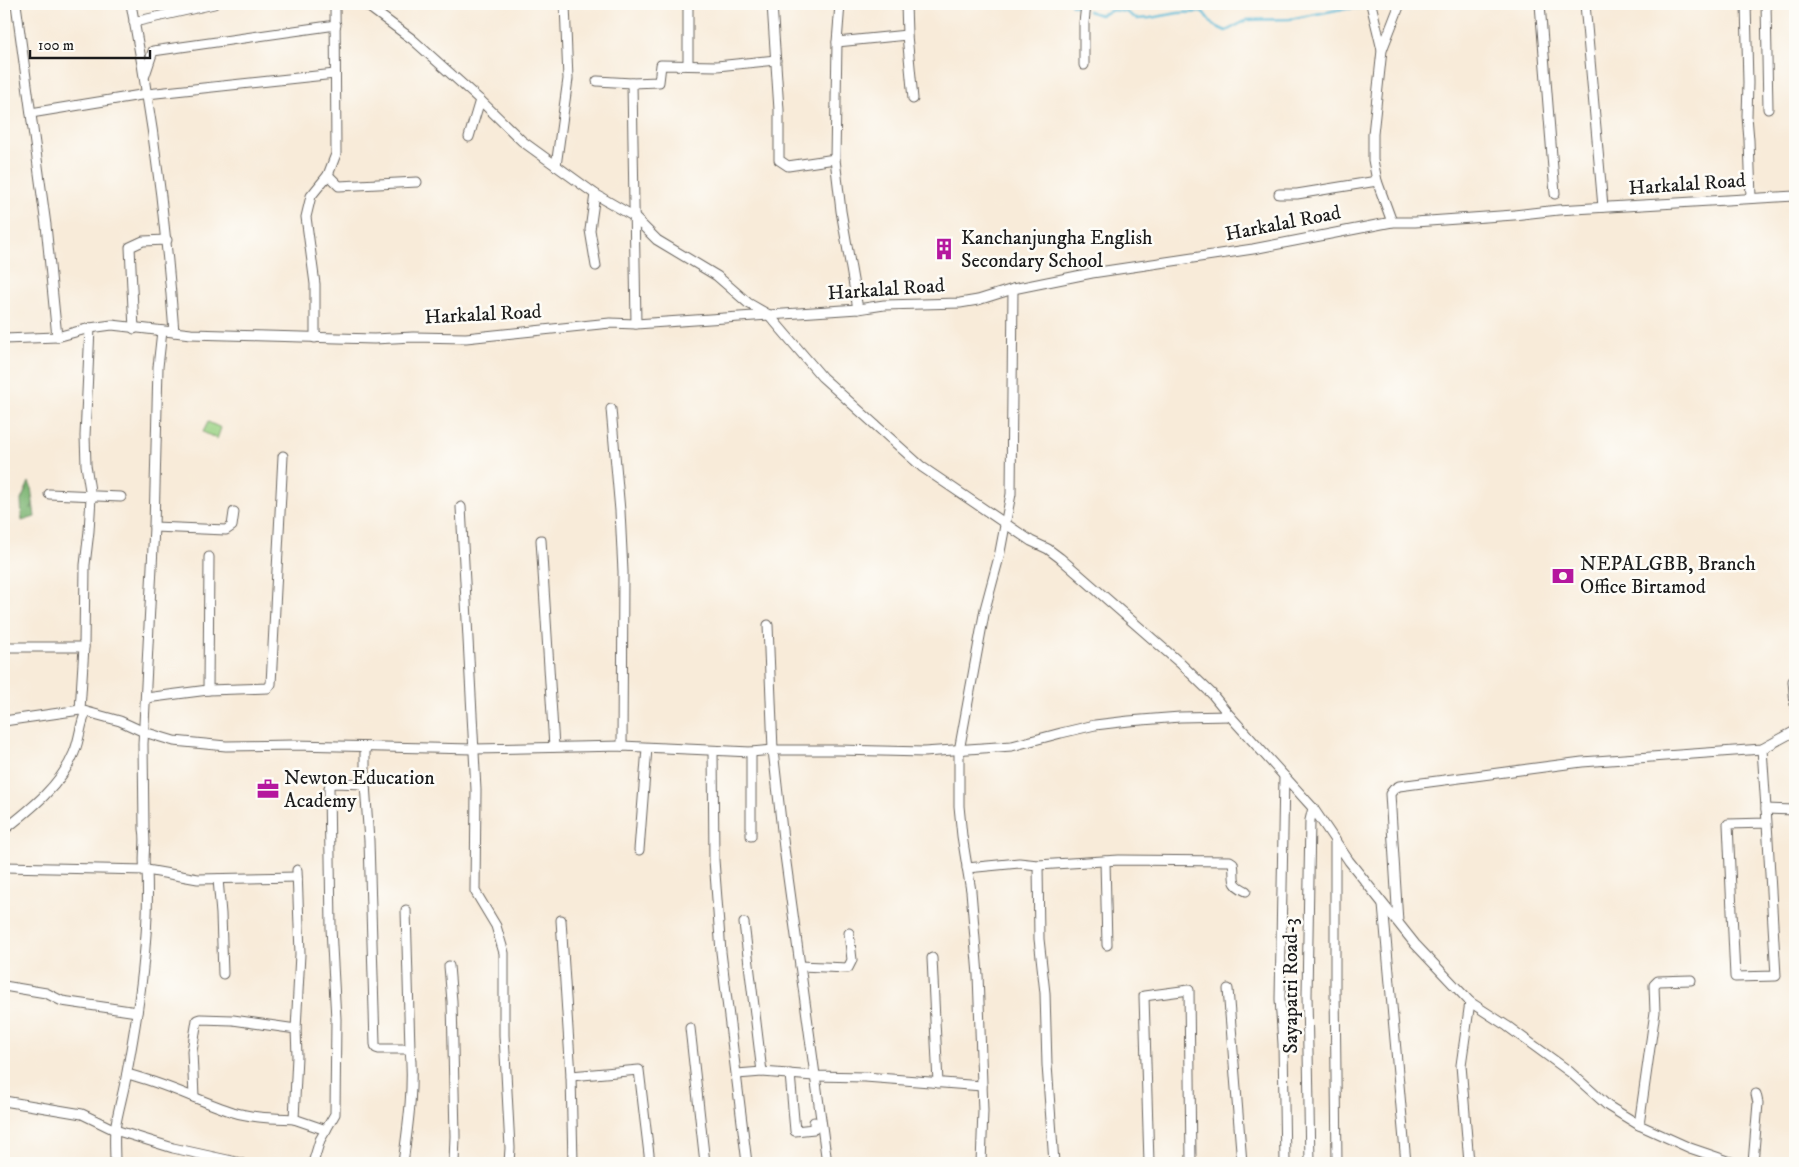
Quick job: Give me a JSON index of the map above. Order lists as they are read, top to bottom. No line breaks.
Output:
{"streets":{"street":["Harkalal Road","Sayapatri Road-3"]},"places":{"building":["Kanchanjungha English Secondary School"],"bank":["NEPALGBB, Branch Office Birtamod"],"office":["Newton Education Academy"]},"scale_bar":"100 m"}
